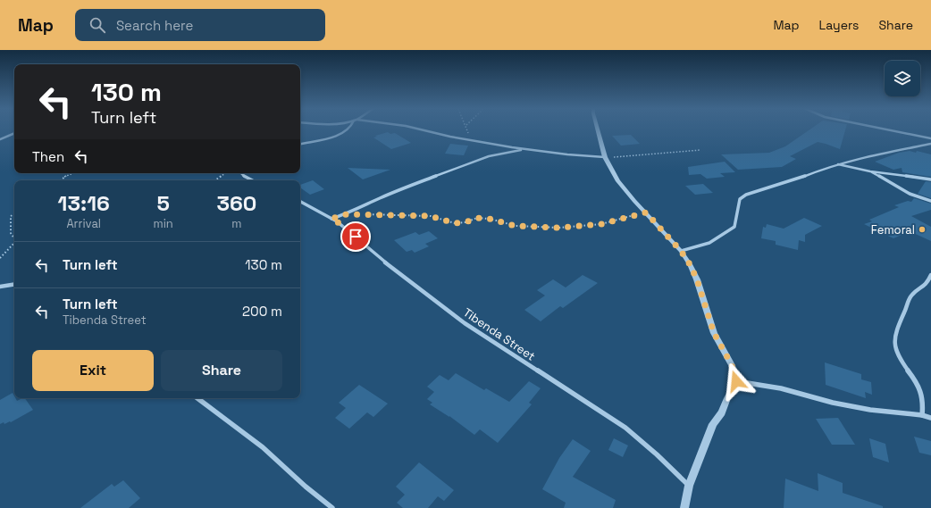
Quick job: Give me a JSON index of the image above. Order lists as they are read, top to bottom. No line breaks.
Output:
{"streets":{"street":["Tibenda Street"]},"places":["Femoral"],"page":{"header":"Map","search":"Search here","nav":["Map","Layers","Share"],"turn":["130 m","Turn left"],"then":"Then","eta":["13:16","Arrival","5","min","360","m"],"list":[{"name":"Turn left","value":"130 m"},{"name":"Turn left","note":"Tibenda Street","value":"200 m"}],"buttons":["Exit","Share"]}}
